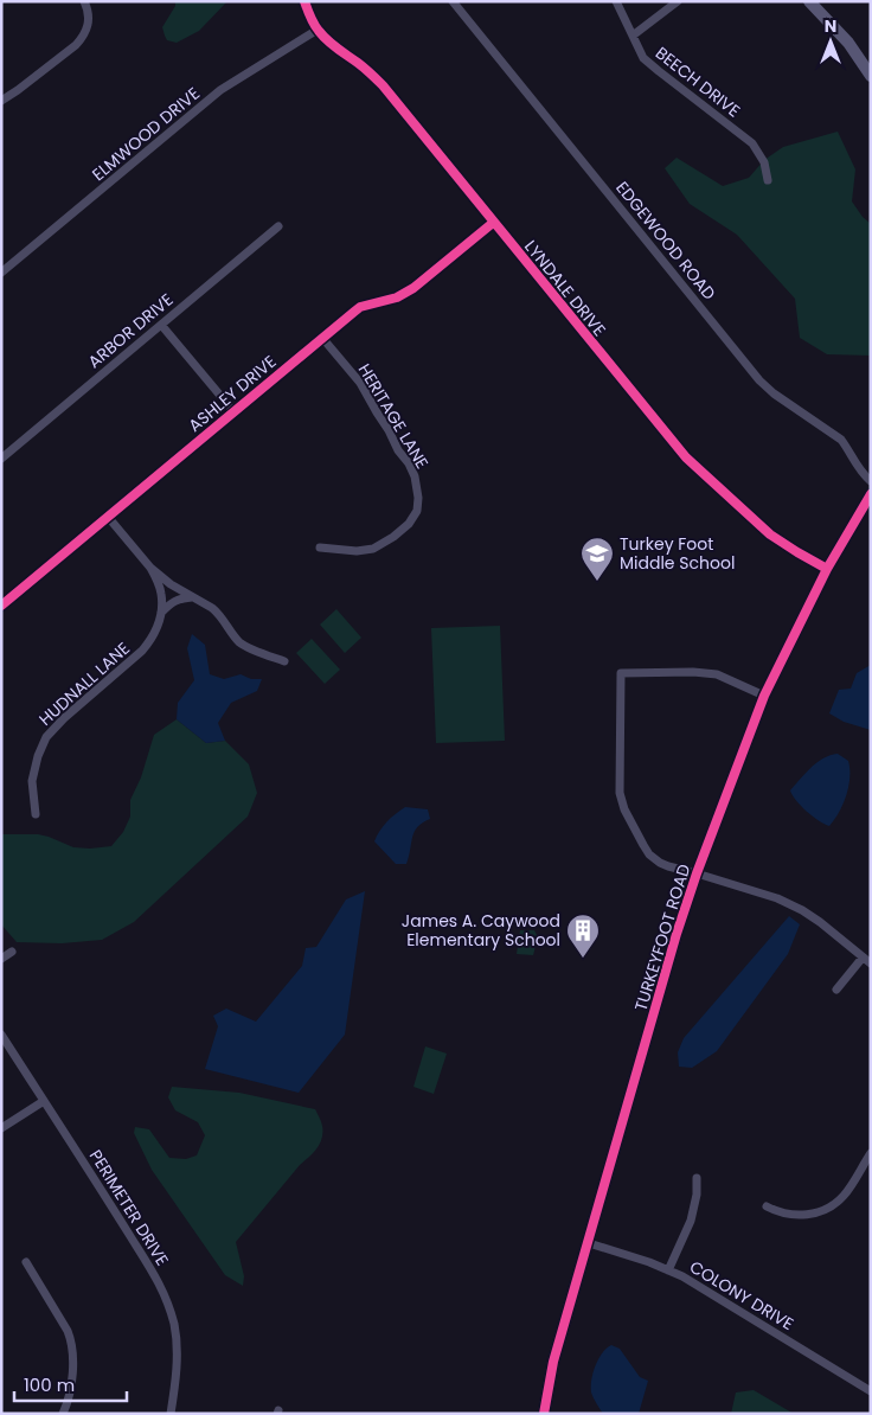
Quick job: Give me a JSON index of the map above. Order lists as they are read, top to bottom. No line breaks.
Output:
{"streets":{"main road":["TURKEYFOOT ROAD"],"street":["BEECH DRIVE","ELMWOOD DRIVE","EDGEWOOD ROAD","LYNDALE DRIVE","ARBOR DRIVE","ASHLEY DRIVE","HERITAGE LANE","HUDNALL LANE","PERIMETER DRIVE","COLONY DRIVE"]},"crossings":[["ELMWOOD DRIVE","LYNDALE DRIVE"],["LYNDALE DRIVE","ASHLEY DRIVE"],["LYNDALE DRIVE","TURKEYFOOT ROAD"],["ASHLEY DRIVE","HERITAGE LANE"],["ASHLEY DRIVE","HUDNALL LANE"],["TURKEYFOOT ROAD","COLONY DRIVE"]],"places":{"school or university":["Turkey Foot Middle School"],"building":["James A. Caywood Elementary School"]},"scale_bar":"100 m","north":"top"}
